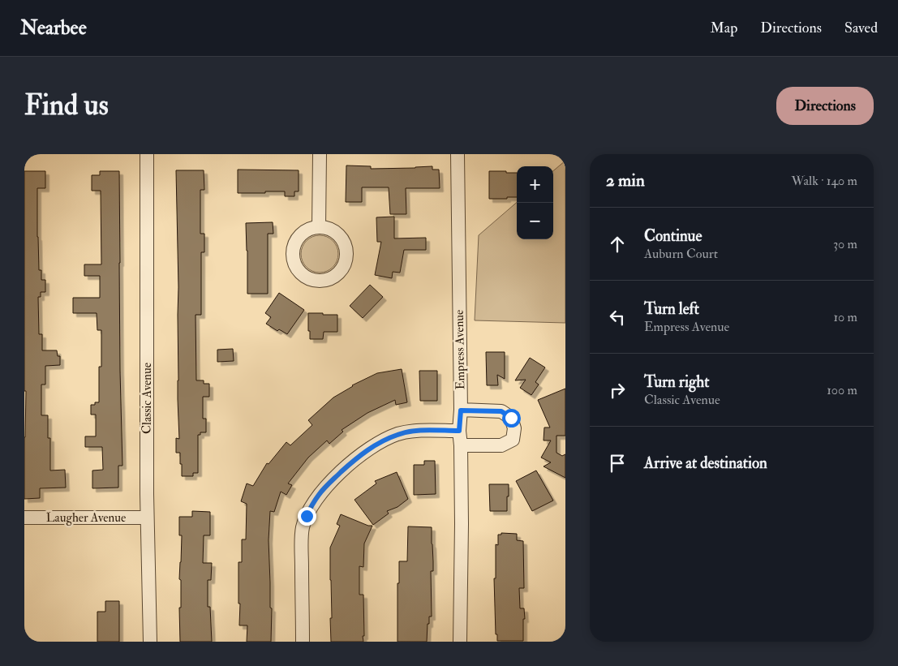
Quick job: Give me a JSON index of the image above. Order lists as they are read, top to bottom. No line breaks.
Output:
{"streets":{"street":["Empress Avenue","Classic Avenue","Laugher Avenue"]},"crossings":[["Classic Avenue","Laugher Avenue"]],"page":{"header":"Nearbee","nav":["Map","Directions","Saved"],"buttons":"Directions","title":"Find us","heading":["2 min","Walk · 140 m"],"map_buttons":["+","−"],"list":[["Continue","Auburn Court","30 m"],["Turn left","Empress Avenue","10 m"],["Turn right","Classic Avenue","100 m"],"Arrive at destination"]}}
